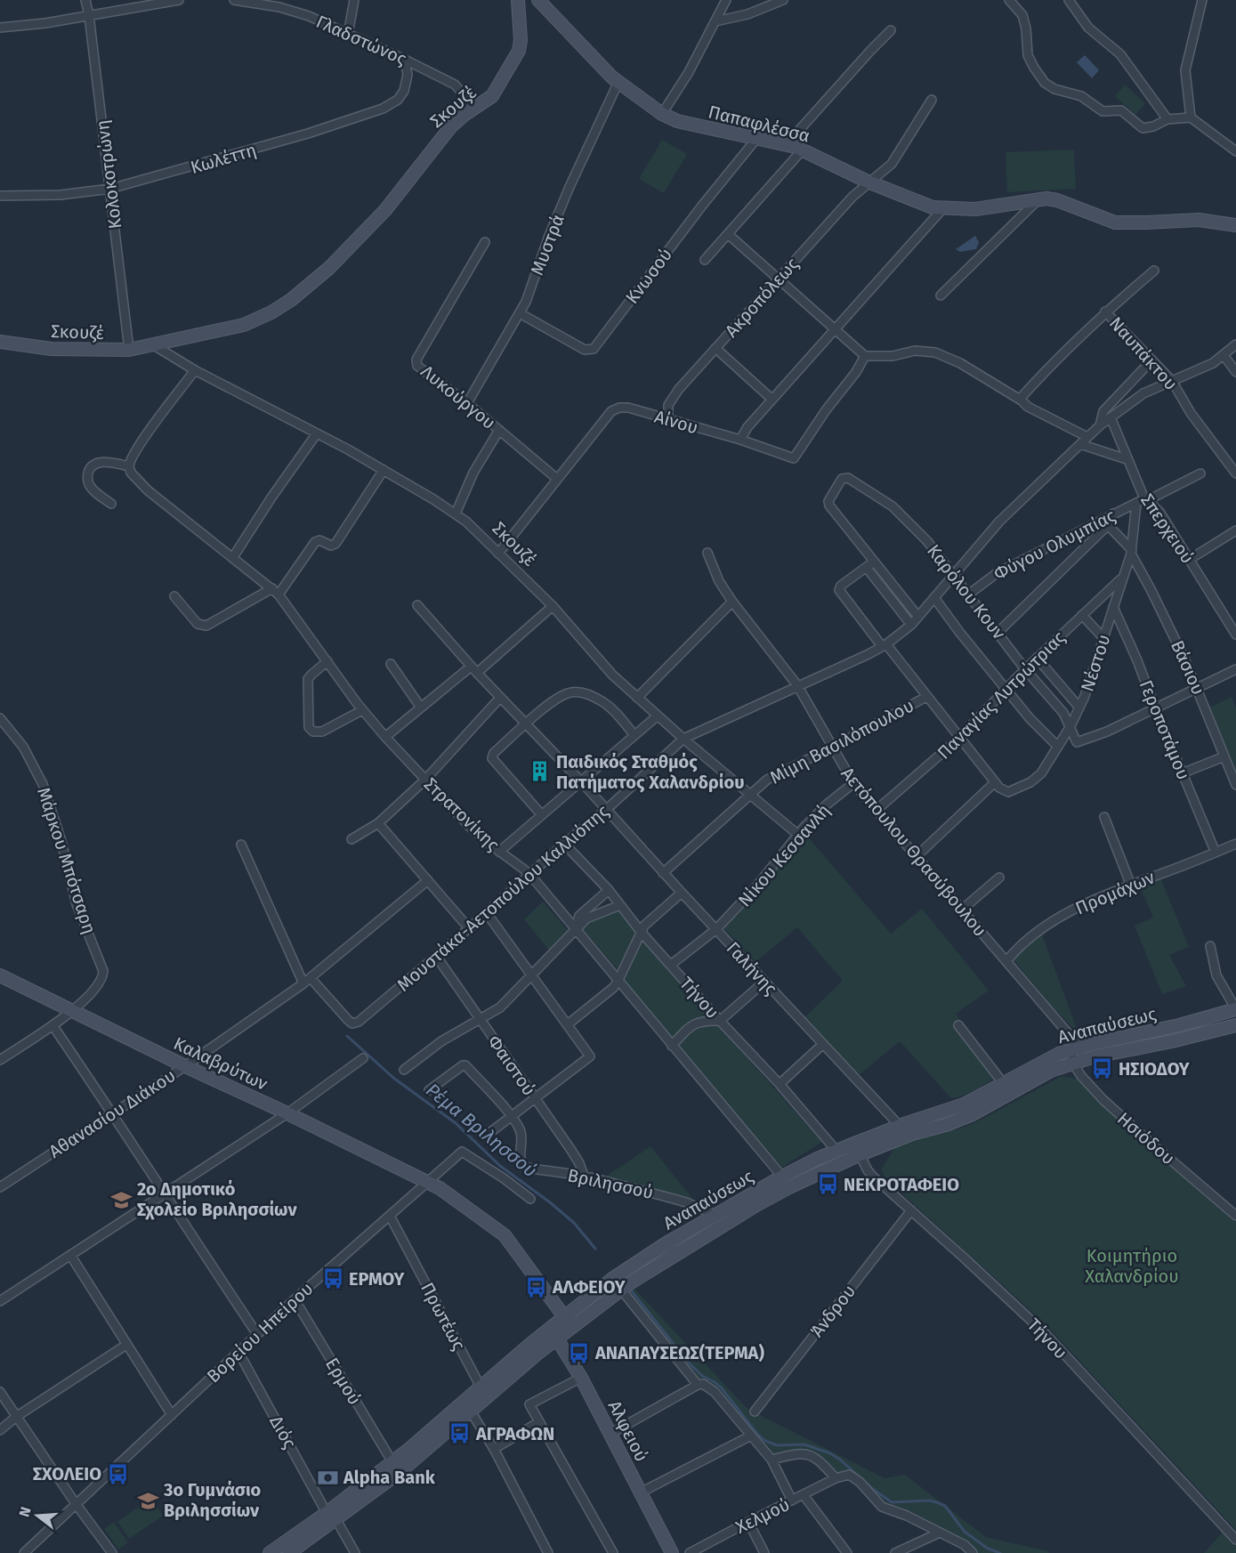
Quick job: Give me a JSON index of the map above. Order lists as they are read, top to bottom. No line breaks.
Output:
{"streets":{"street":["Γλαδστώνος","Σκουζέ","Παπαφλέσσα","Κωλέττη","Κολοκοτρώνη","Μυστρά","Κνωσού","Ακροπόλεως","Ναυπάκτου","Λυκούργου","Αίνου","Σπερχειού","Φύγου Ολυμπίας","Καρόλου Κουν","Νέστου","Βάσιου","Παναγίας Λυτρώτριας","Γεροποτάμου","Μίμη Βασιλόπουλου","Στρατονίκης","Αετόπουλου Θρασύβουλου","Νίκου Κεσσανλή","Μάρκου Μπότσαρη","Προμάχων","Μουστάκα-Αετοπούλου Καλλιόπης","Γαλήνης","Τήνου","Αναπαύσεως","Καλαβρύτων","Φαιστού","Αθανασίου Διάκου","Ησιόδου","Βριλησσού","Άνδρου","Πρωτέως","Βορείου Ηπείρου","Ερμού","Αλφειού","Διός","Χελμού"]},"crossings":[["Γλαδστώνος","Σκουζέ"],["Γλαδστώνος","Κωλέττη"],["Σκουζέ","Κολοκοτρώνη"],["Σκουζέ","Αίνου"],["Σκουζέ","Μίμη Βασιλόπουλου"],["Σκουζέ","Νίκου Κεσσανλή"],["Σκουζέ","Μουστάκα-Αετοπούλου Καλλιόπης"],["Παπαφλέσσα","Μυστρά"],["Παπαφλέσσα","Κνωσού"],["Παπαφλέσσα","Ακροπόλεως"],["Κωλέττη","Κολοκοτρώνη"],["Μυστρά","Κνωσού"],["Μυστρά","Λυκούργου"],["Ακροπόλεως","Αίνου"],["Ναυπάκτου","Μουστάκα-Αετοπούλου Καλλιόπης"],["Λυκούργου","Αίνου"],["Σπερχειού","Φύγου Ολυμπίας"],["Σπερχειού","Μουστάκα-Αετοπούλου Καλλιόπης"],["Φύγου Ολυμπίας","Καρόλου Κουν"],["Φύγου Ολυμπίας","Νέστου"],["Καρόλου Κουν","Νέστου"],["Καρόλου Κουν","Παναγίας Λυτρώτριας"],["Καρόλου Κουν","Γεροποτάμου"],["Καρόλου Κουν","Μουστάκα-Αετοπούλου Καλλιόπης"],["Νέστου","Βάσιου"],["Νέστου","Παναγίας Λυτρώτριας"],["Νέστου","Γεροποτάμου"],["Παναγίας Λυτρώτριας","Αετόπουλου Θρασύβουλου"],["Γεροποτάμου","Προμάχων"],["Μίμη Βασιλόπουλου","Αετόπουλου Θρασύβουλου"],["Μίμη Βασιλόπουλου","Γαλήνης"],["Στρατονίκης","Μουστάκα-Αετοπούλου Καλλιόπης"],["Στρατονίκης","Αναπαύσεως"],["Αετόπουλου Θρασύβουλου","Νίκου Κεσσανλή"],["Αετόπουλου Θρασύβουλου","Προμάχων"],["Αετόπουλου Θρασύβουλου","Μουστάκα-Αετοπούλου Καλλιόπης"],["Αετόπουλου Θρασύβουλου","Αναπαύσεως"],["Αετόπουλου Θρασύβουλου","Ησιόδου"],["Νίκου Κεσσανλή","Γαλήνης"],["Νίκου Κεσσανλή","Τήνου"],["Μάρκου Μπότσαρη","Καλαβρύτων"],["Μουστάκα-Αετοπούλου Καλλιόπης","Γαλήνης"],["Μουστάκα-Αετοπούλου Καλλιόπης","Τήνου"],["Μουστάκα-Αετοπούλου Καλλιόπης","Φαιστού"],["Μουστάκα-Αετοπούλου Καλλιόπης","Αθανασίου Διάκου"],["Γαλήνης","Αναπαύσεως"],["Τήνου","Αναπαύσεως"],["Τήνου","Άνδρου"],["Αναπαύσεως","Ησιόδου"],["Αναπαύσεως","Βριλησσού"],["Αναπαύσεως","Πρωτέως"],["Αναπαύσεως","Ερμού"],["Αναπαύσεως","Αλφειού"],["Αναπαύσεως","Διός"],["Καλαβρύτων","Αθανασίου Διάκου"],["Καλαβρύτων","Βορείου Ηπείρου"],["Καλαβρύτων","Αλφειού"],["Φαιστού","Βριλησσού"],["Πρωτέως","Βορείου Ηπείρου"],["Βορείου Ηπείρου","Ερμού"],["Βορείου Ηπείρου","Αλφειού"],["Βορείου Ηπείρου","Διός"]],"water":["Ρέμα Βριλησσού"],"parks":["Κοιμητήριο Χαλανδρίου"],"places":{"building":["Παιδικός Σταθμός Πατήματος Χαλανδρίου"],"bus stop":["ΗΣΙΟΔΟΥ","ΝΕΚΡΟΤΑΦΕΙΟ","ΕΡΜΟΥ","ΑΛΦΕΙΟΥ","ΑΝΑΠΑΥΣΕΩΣ(ΤΕΡΜΑ)","ΑΓΡΑΦΩΝ","ΣΧΟΛΕΙΟ"],"school or university":["2ο Δημοτικό Σχολείο Βριλησσίων","3ο Γυμνάσιο Βριλησσίων"],"bank":["Alpha Bank"]},"north":"left"}
